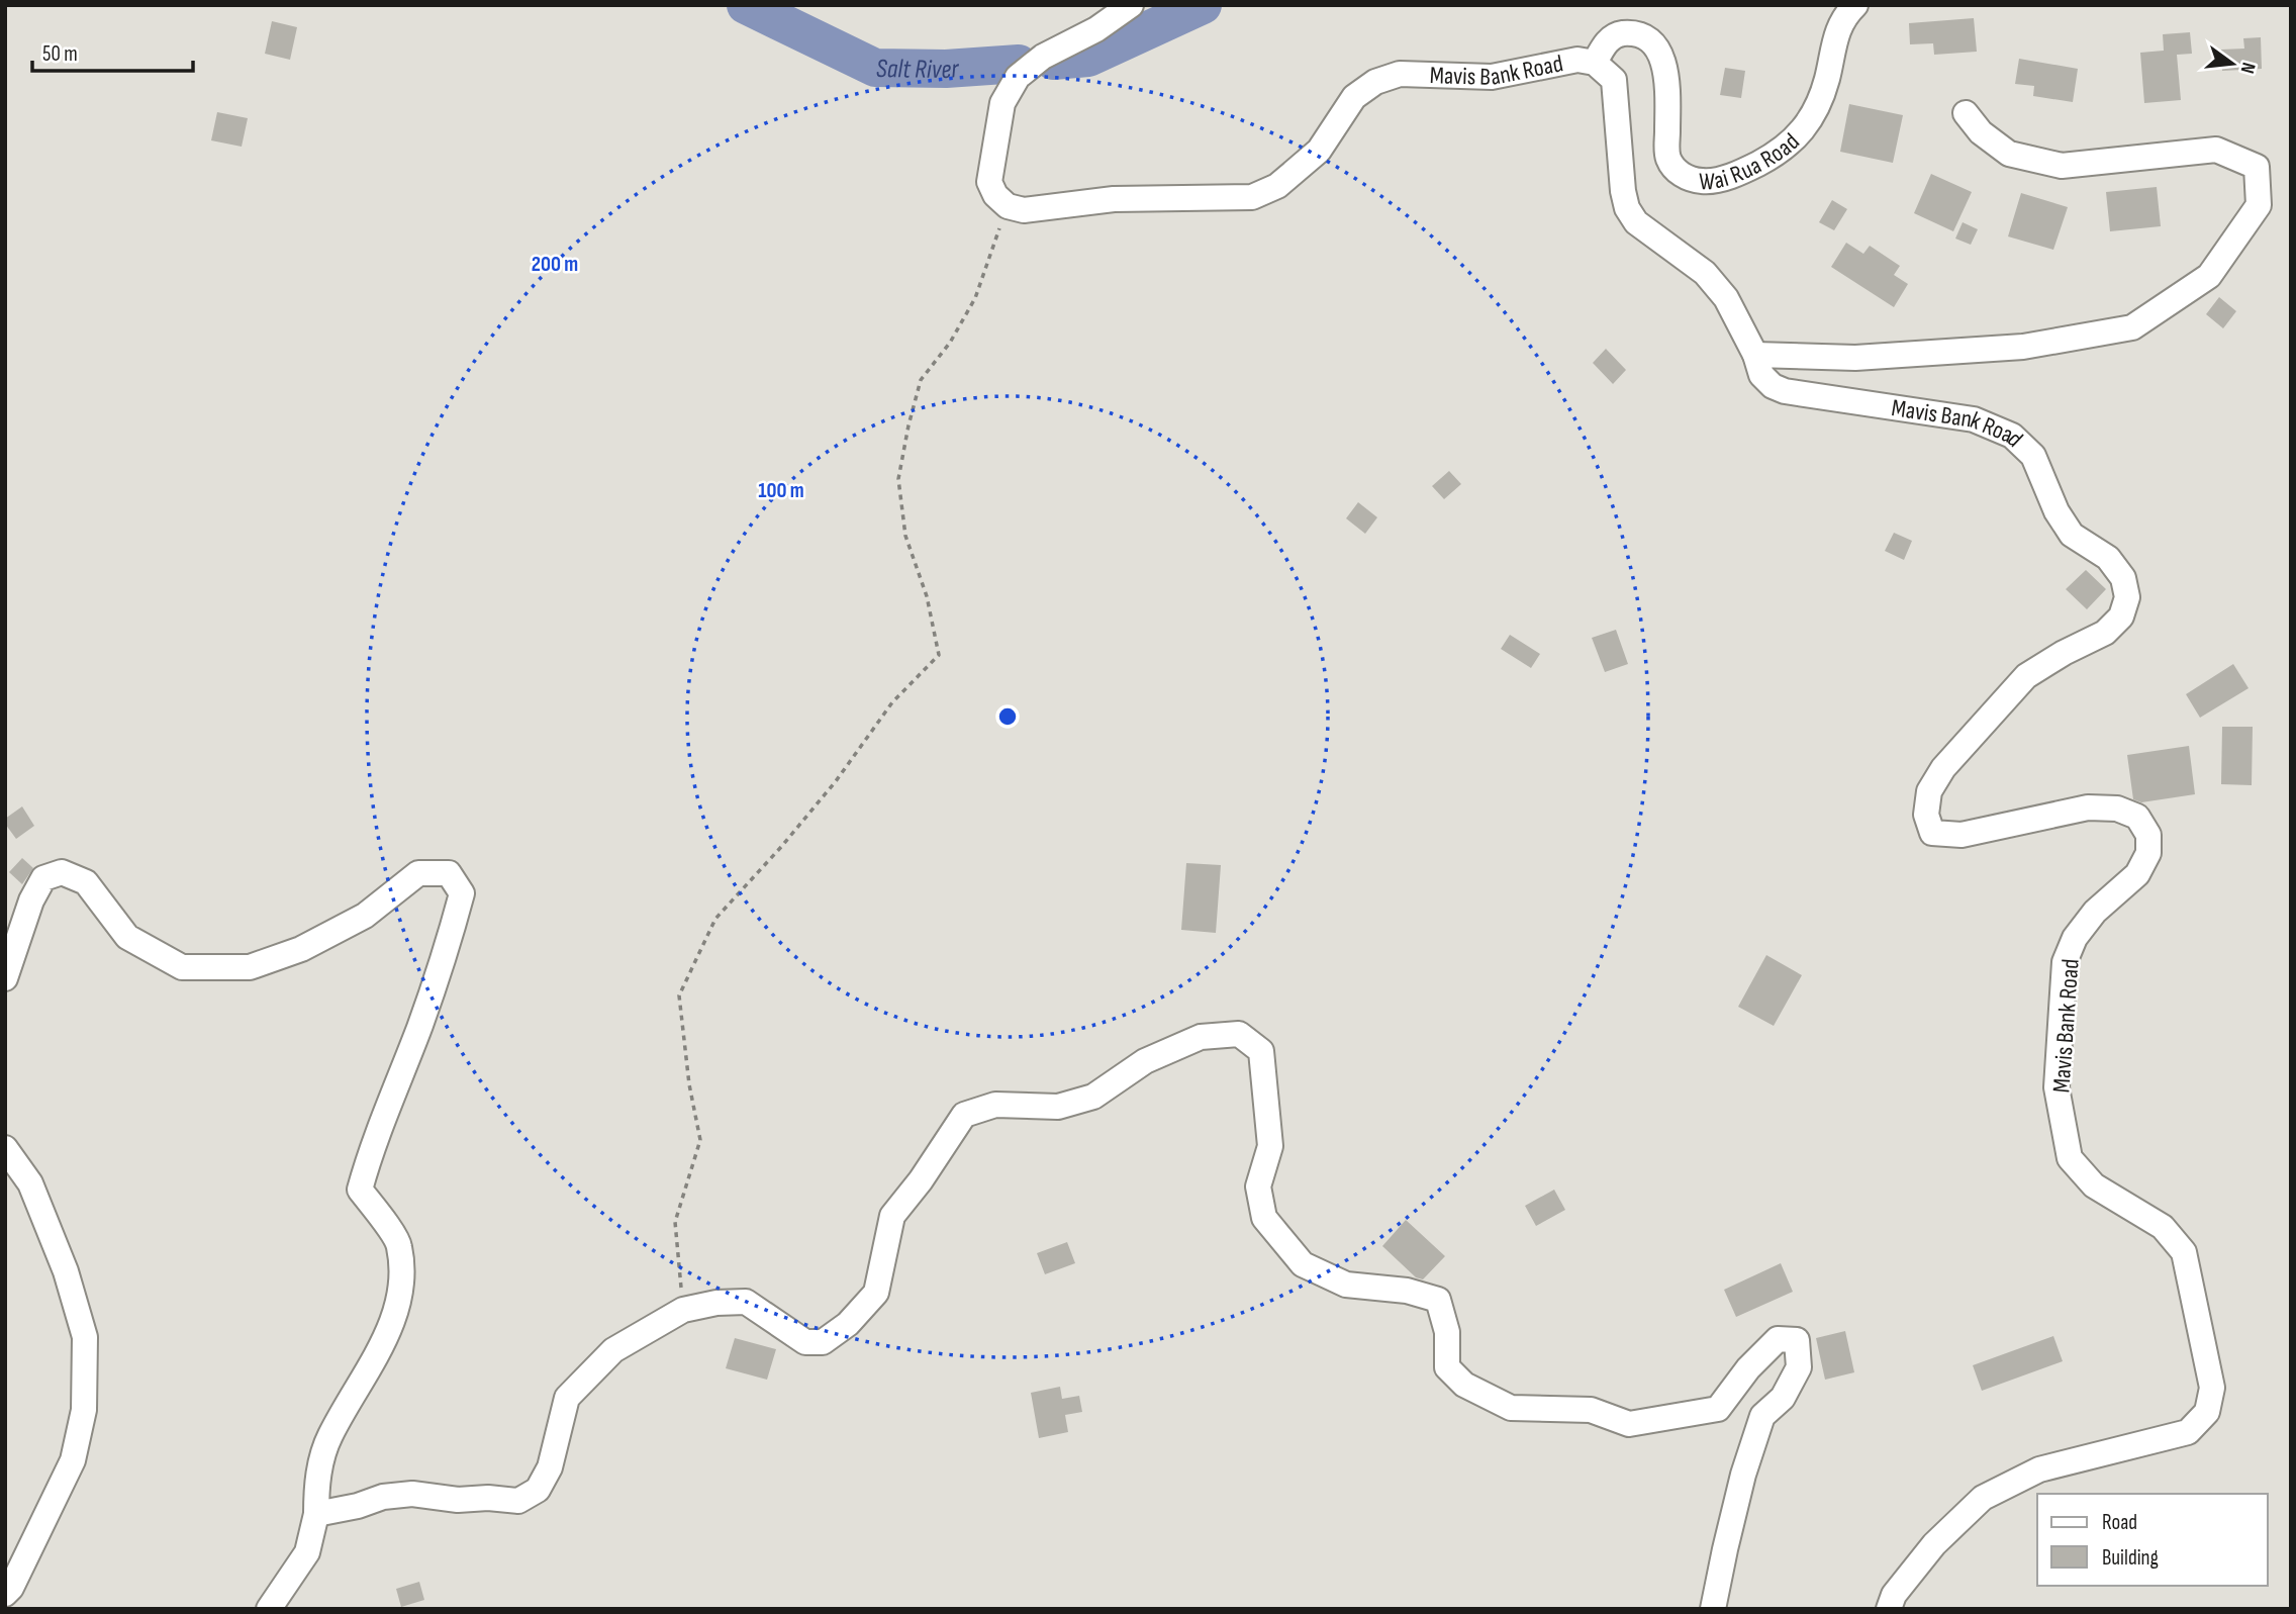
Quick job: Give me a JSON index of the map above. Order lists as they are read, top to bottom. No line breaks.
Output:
{"streets":{"street":["Mavis Bank Road","Wai Rua Road"]},"crossings":[["Mavis Bank Road","Wai Rua Road"]],"water":["Salt River"],"legend":["Road","Building"],"scale_bar":"50 m","north":"right","rings":["200 m","100 m"]}
